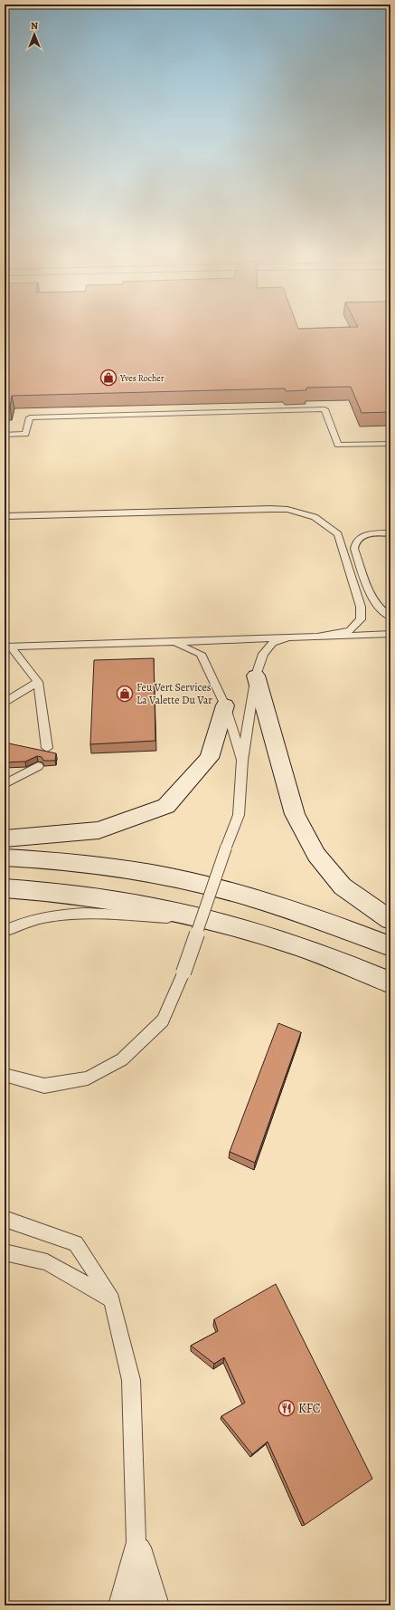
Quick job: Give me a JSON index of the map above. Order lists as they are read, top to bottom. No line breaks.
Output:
{"places":{"shop":["Yves Rocher","Feu Vert Services La Valette Du Var"],"restaurant":["KFC"]},"north":"top"}
